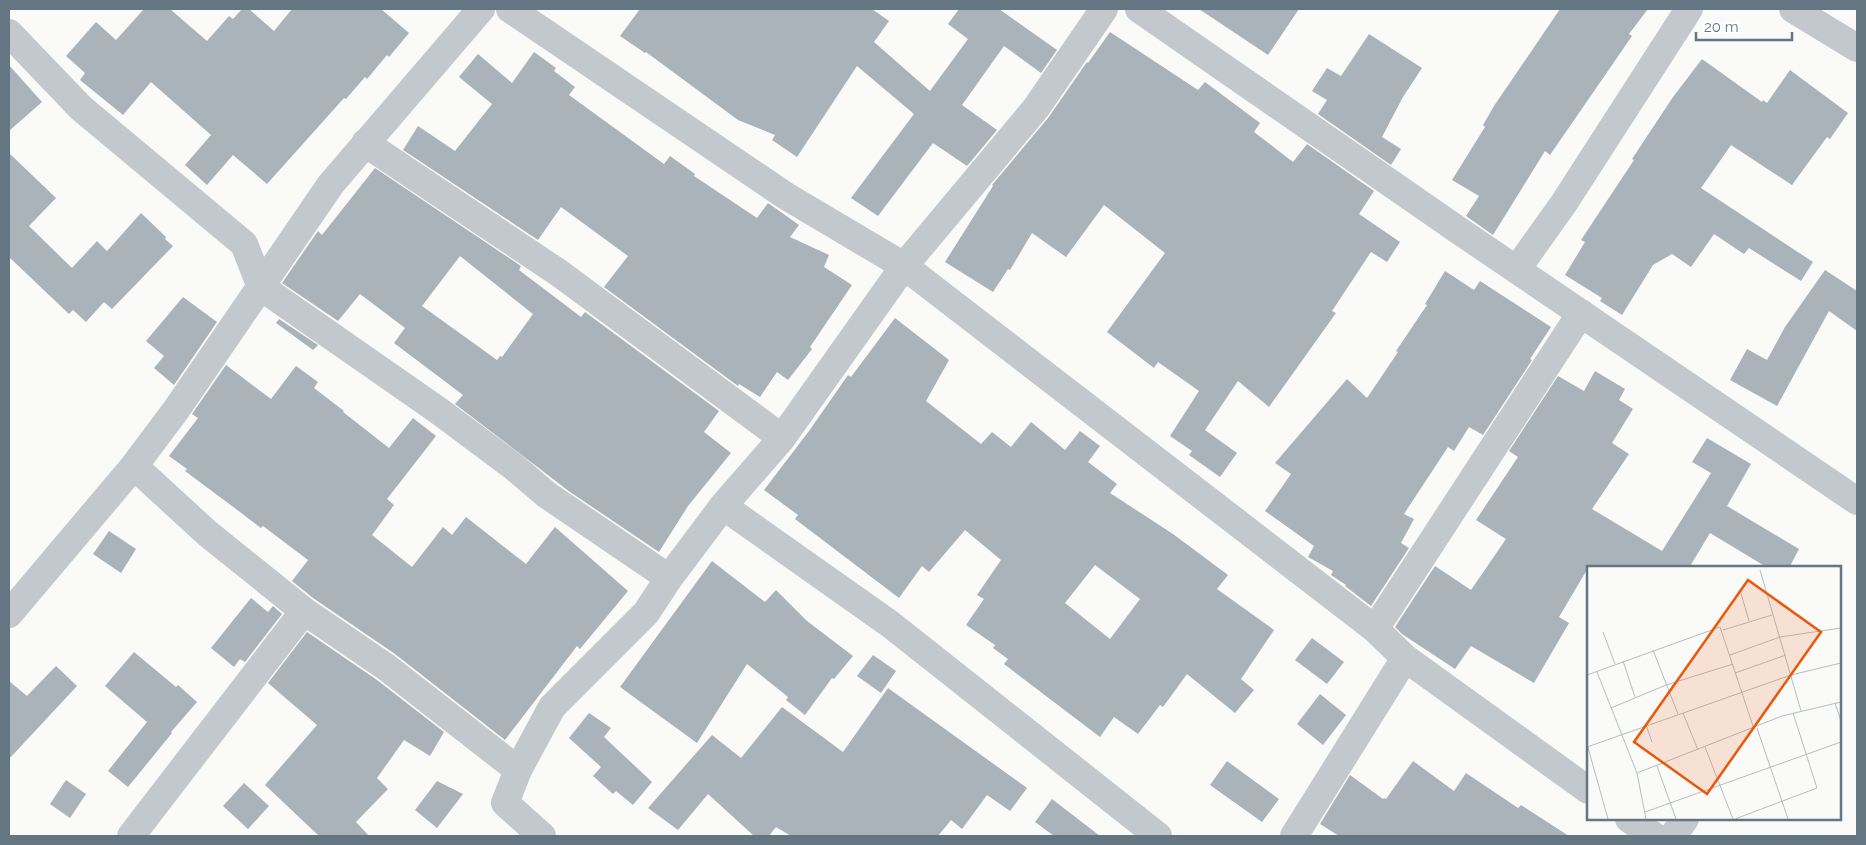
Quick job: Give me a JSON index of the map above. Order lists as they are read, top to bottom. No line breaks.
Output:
{"scale_bar":"20 m"}
